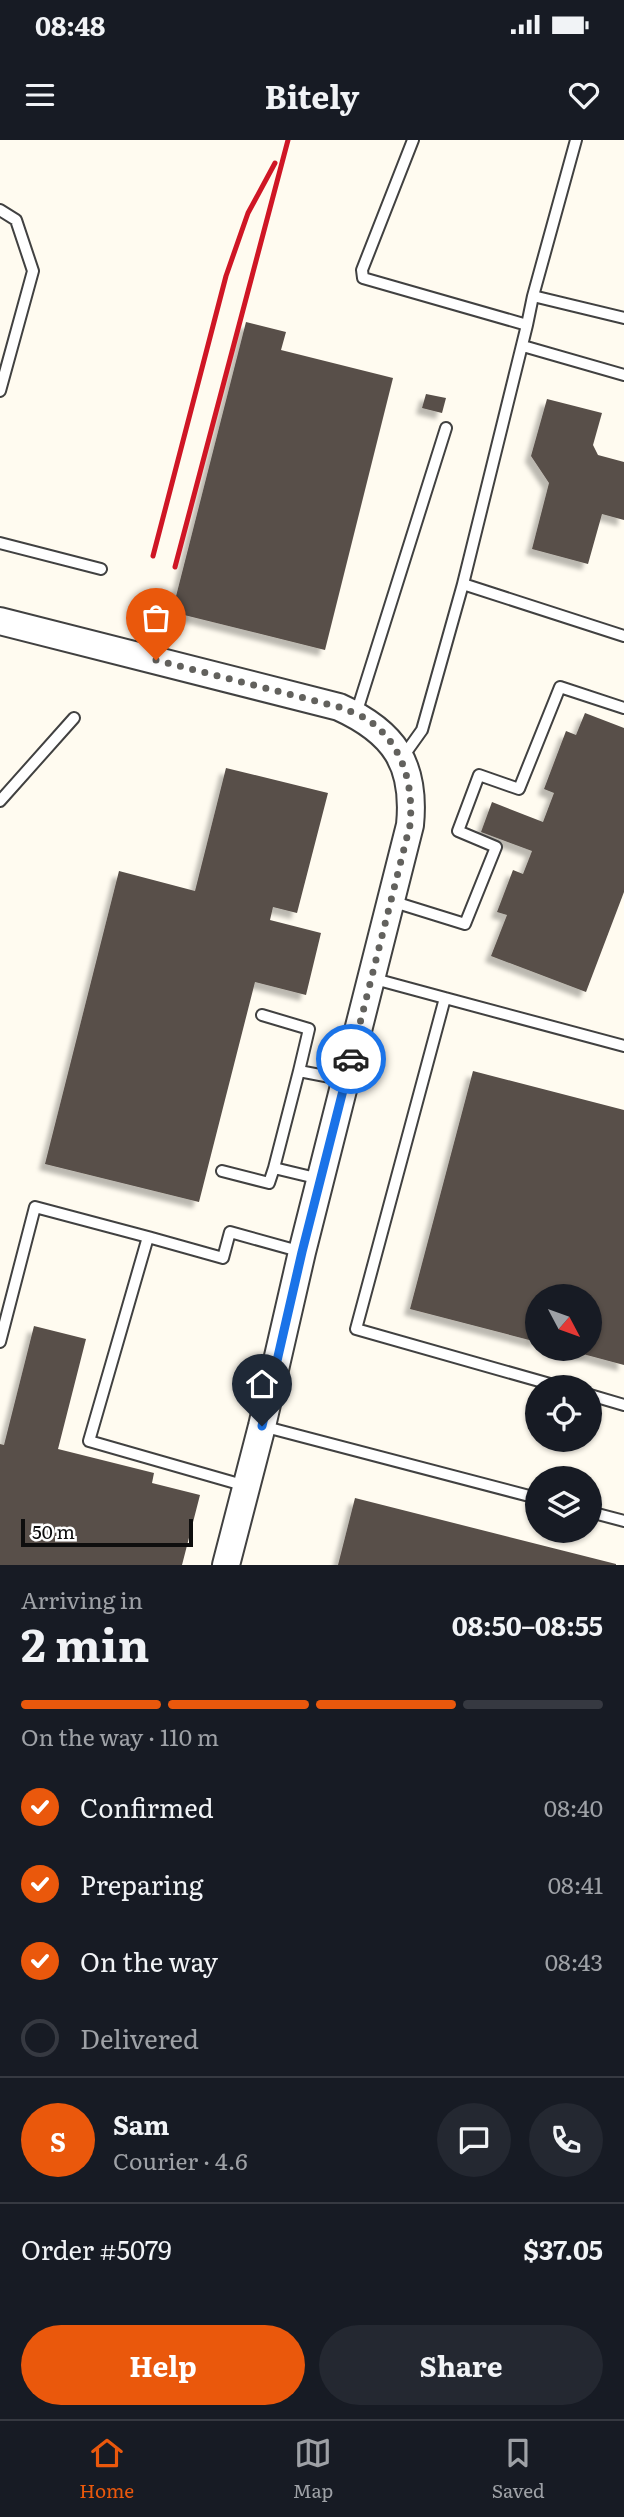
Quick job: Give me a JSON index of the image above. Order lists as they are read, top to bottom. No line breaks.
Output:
{"scale_bar":"50 m","north":"bottom right","page":{"status":"08:48","header":"Bitely","scale":"50 m","heading":["2 min","Arriving in","08:50–08:55"],"panel":["Sam","Courier · 4.6","Order #5079","$37.05"],"bar":"On the way · 110 m","list":[["Confirmed","08:40"],["Preparing","08:41"],["On the way","08:43"],"Delivered"],"round":"S","buttons":["Help","Share"],"tabs":["Home","Map","Saved"]}}
